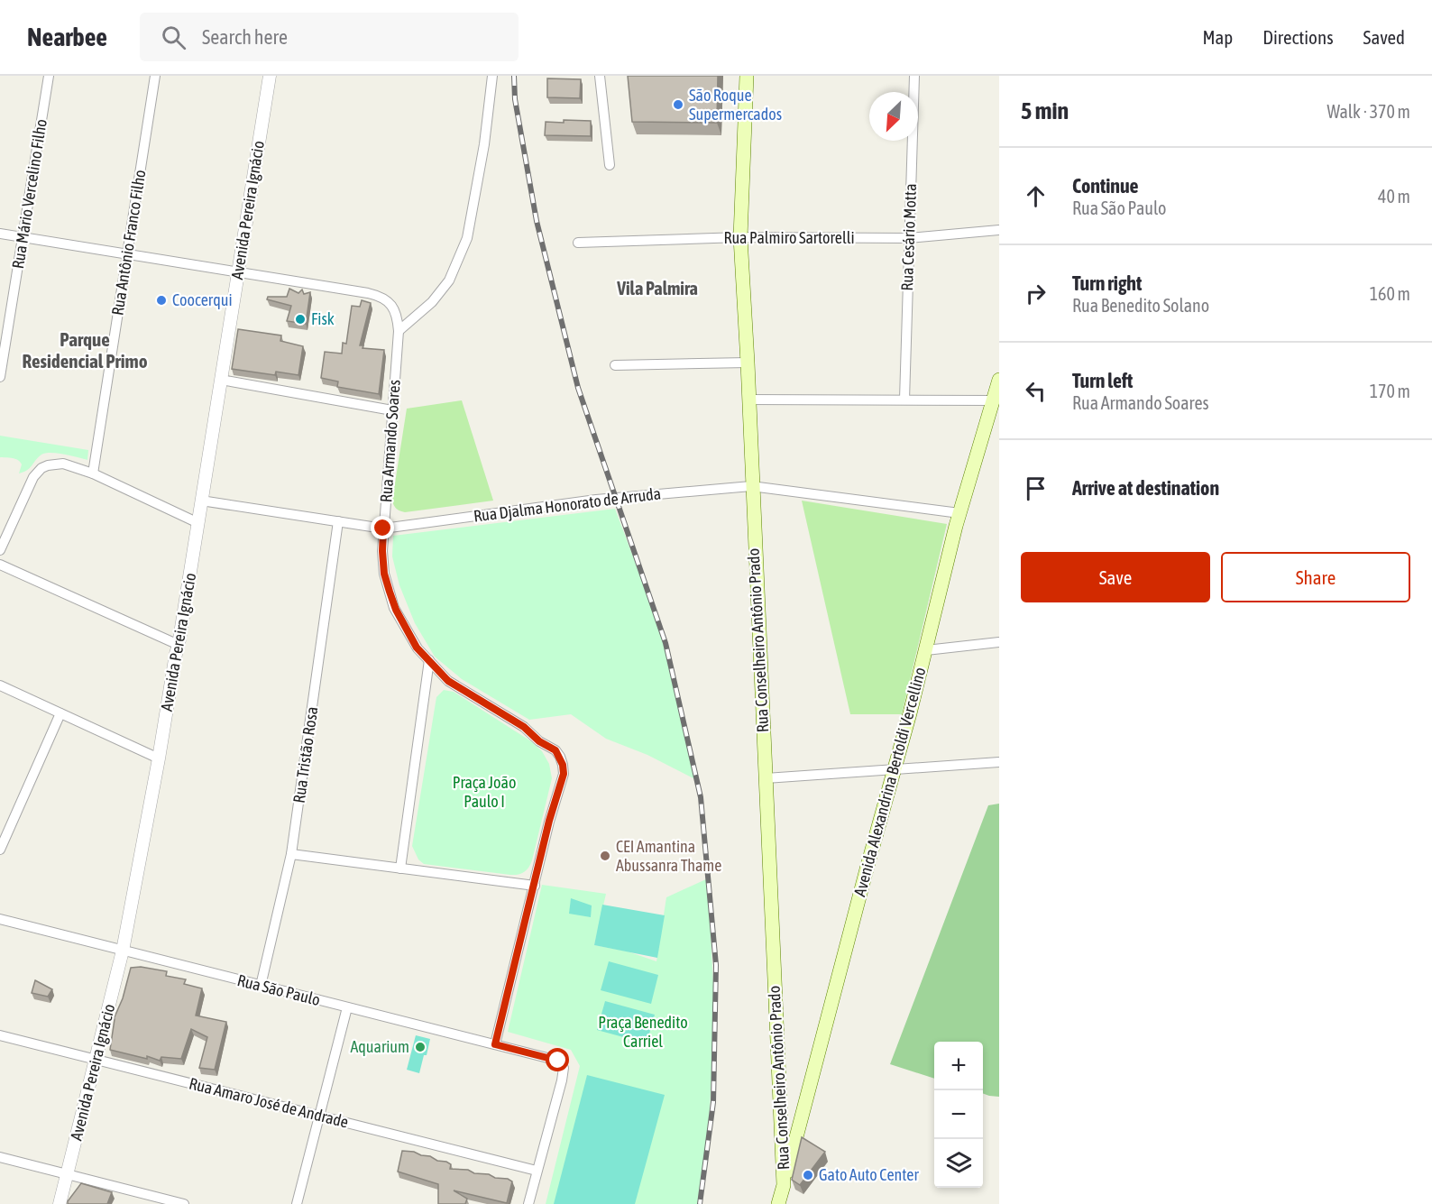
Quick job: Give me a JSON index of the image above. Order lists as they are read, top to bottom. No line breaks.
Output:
{"streets":{"main road":["Rua Conselheiro Antônio Prado","Avenida Alexandrina Bertoldi Vercellino"],"street":["Rua Mário Vercelino Filho","Avenida Pereira Ignácio","Rua Cesário Motta","Rua Palmiro Sartorelli","Rua Antônio Franco Filho","Rua Armando Soares","Rua Djalma Honorato de Arruda","Rua Tristão Rosa","Rua São Paulo","Rua Amaro José de Andrade"]},"crossings":[["Avenida Pereira Ignácio","Rua Armando Soares"],["Avenida Pereira Ignácio","Rua Djalma Honorato de Arruda"],["Avenida Pereira Ignácio","Rua São Paulo"],["Avenida Pereira Ignácio","Rua Amaro José de Andrade"],["Rua Cesário Motta","Rua Palmiro Sartorelli"],["Rua Palmiro Sartorelli","Rua Conselheiro Antônio Prado"],["Rua Armando Soares","Rua Djalma Honorato de Arruda"],["Rua Djalma Honorato de Arruda","Rua Conselheiro Antônio Prado"],["Rua Djalma Honorato de Arruda","Rua Tristão Rosa"],["Rua Djalma Honorato de Arruda","Avenida Alexandrina Bertoldi Vercellino"],["Rua Conselheiro Antônio Prado","Avenida Alexandrina Bertoldi Vercellino"],["Rua Tristão Rosa","Rua São Paulo"],["Rua São Paulo","Rua Amaro José de Andrade"]],"districts":["Vila Palmira","Parque Residencial Primo"],"parks":["Praça João Paulo I","Praça Benedito Carriel"],"places":["São Roque Supermercados","Coocerqui","Fisk","CEI Amantina Abussanra Thame","Aquarium","Gato Auto Center"],"north":"bottom left","page":{"header":"Nearbee","search":"Search here","nav":["Map","Directions","Saved"],"heading":["5 min","Walk · 370 m"],"list":[["Continue","Rua São Paulo","40 m"],["Turn right","Rua Benedito Solano","160 m"],["Turn left","Rua Armando Soares","170 m"],"Arrive at destination"],"buttons":["Save","Share"],"map_buttons":["+","−"]}}
